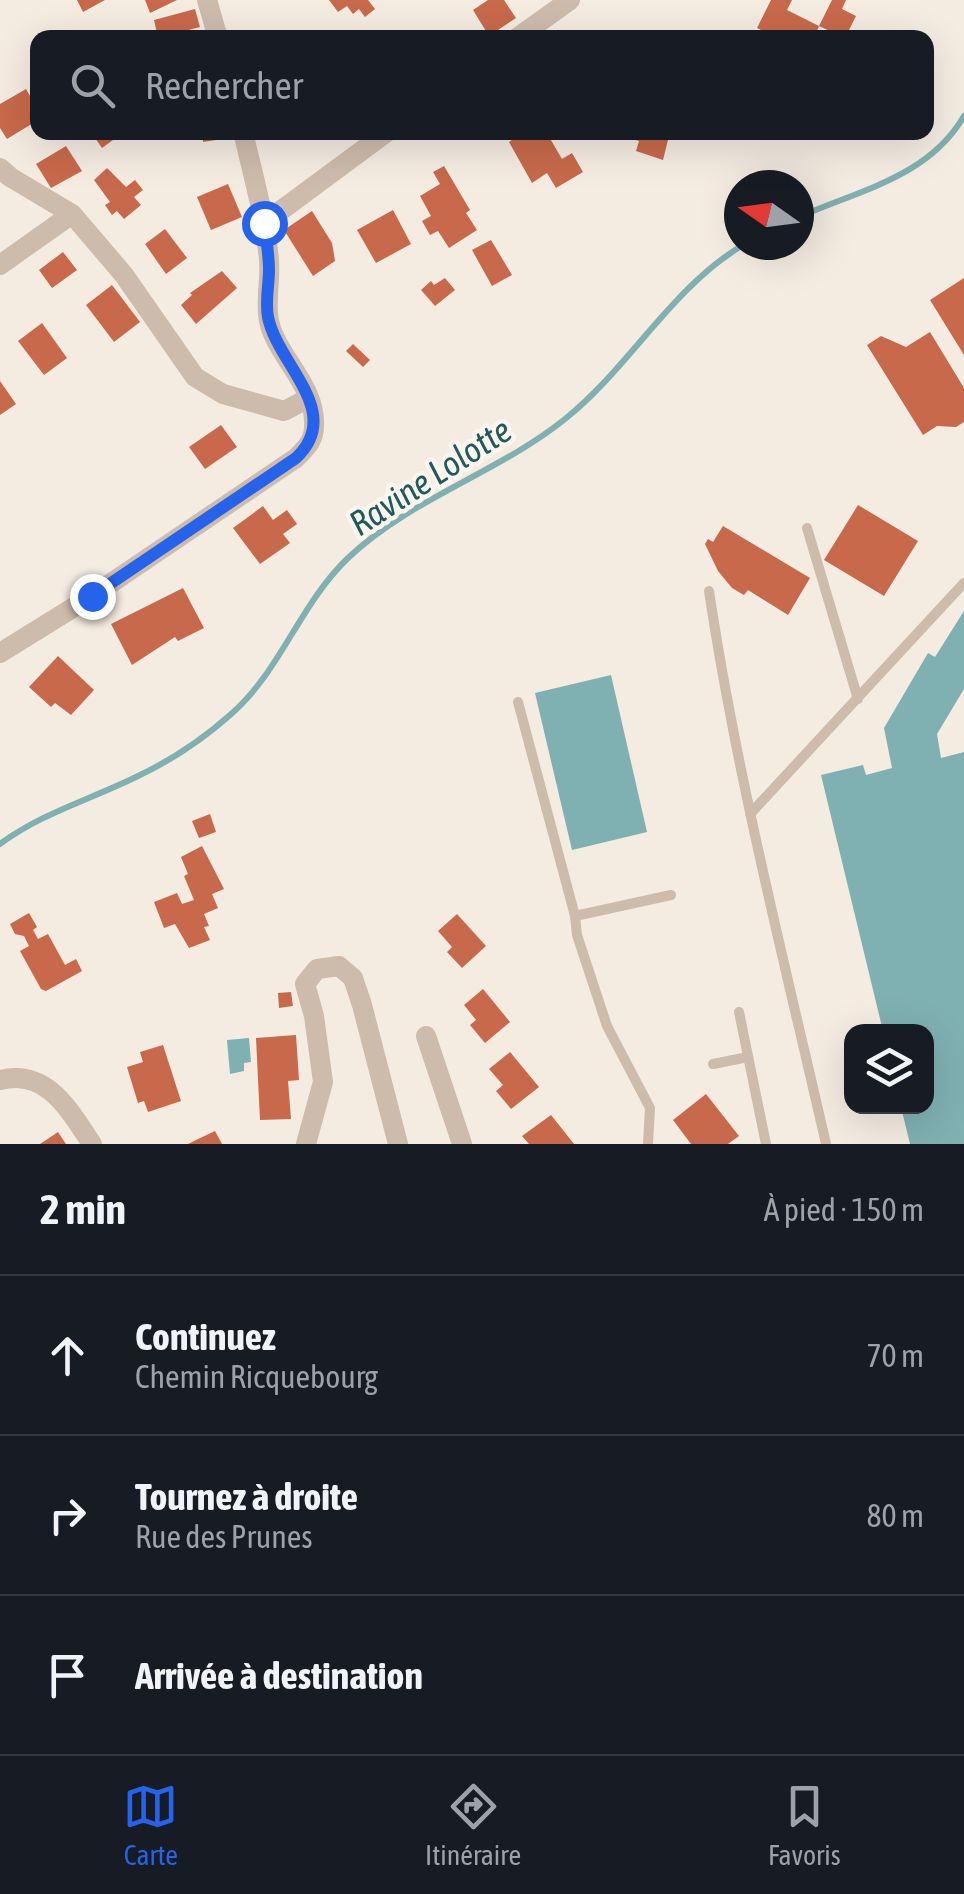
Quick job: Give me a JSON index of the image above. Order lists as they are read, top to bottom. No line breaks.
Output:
{"water":["Ravine Lolotte"],"north":"left","page":{"search":"Rechercher","heading":["2 min","À pied · 150 m"],"list":[["Continuez","Chemin Ricquebourg","70 m"],["Tournez à droite","Rue des Prunes","80 m"],"Arrivée à destination"],"nav":["Carte","Itinéraire","Favoris"]}}
